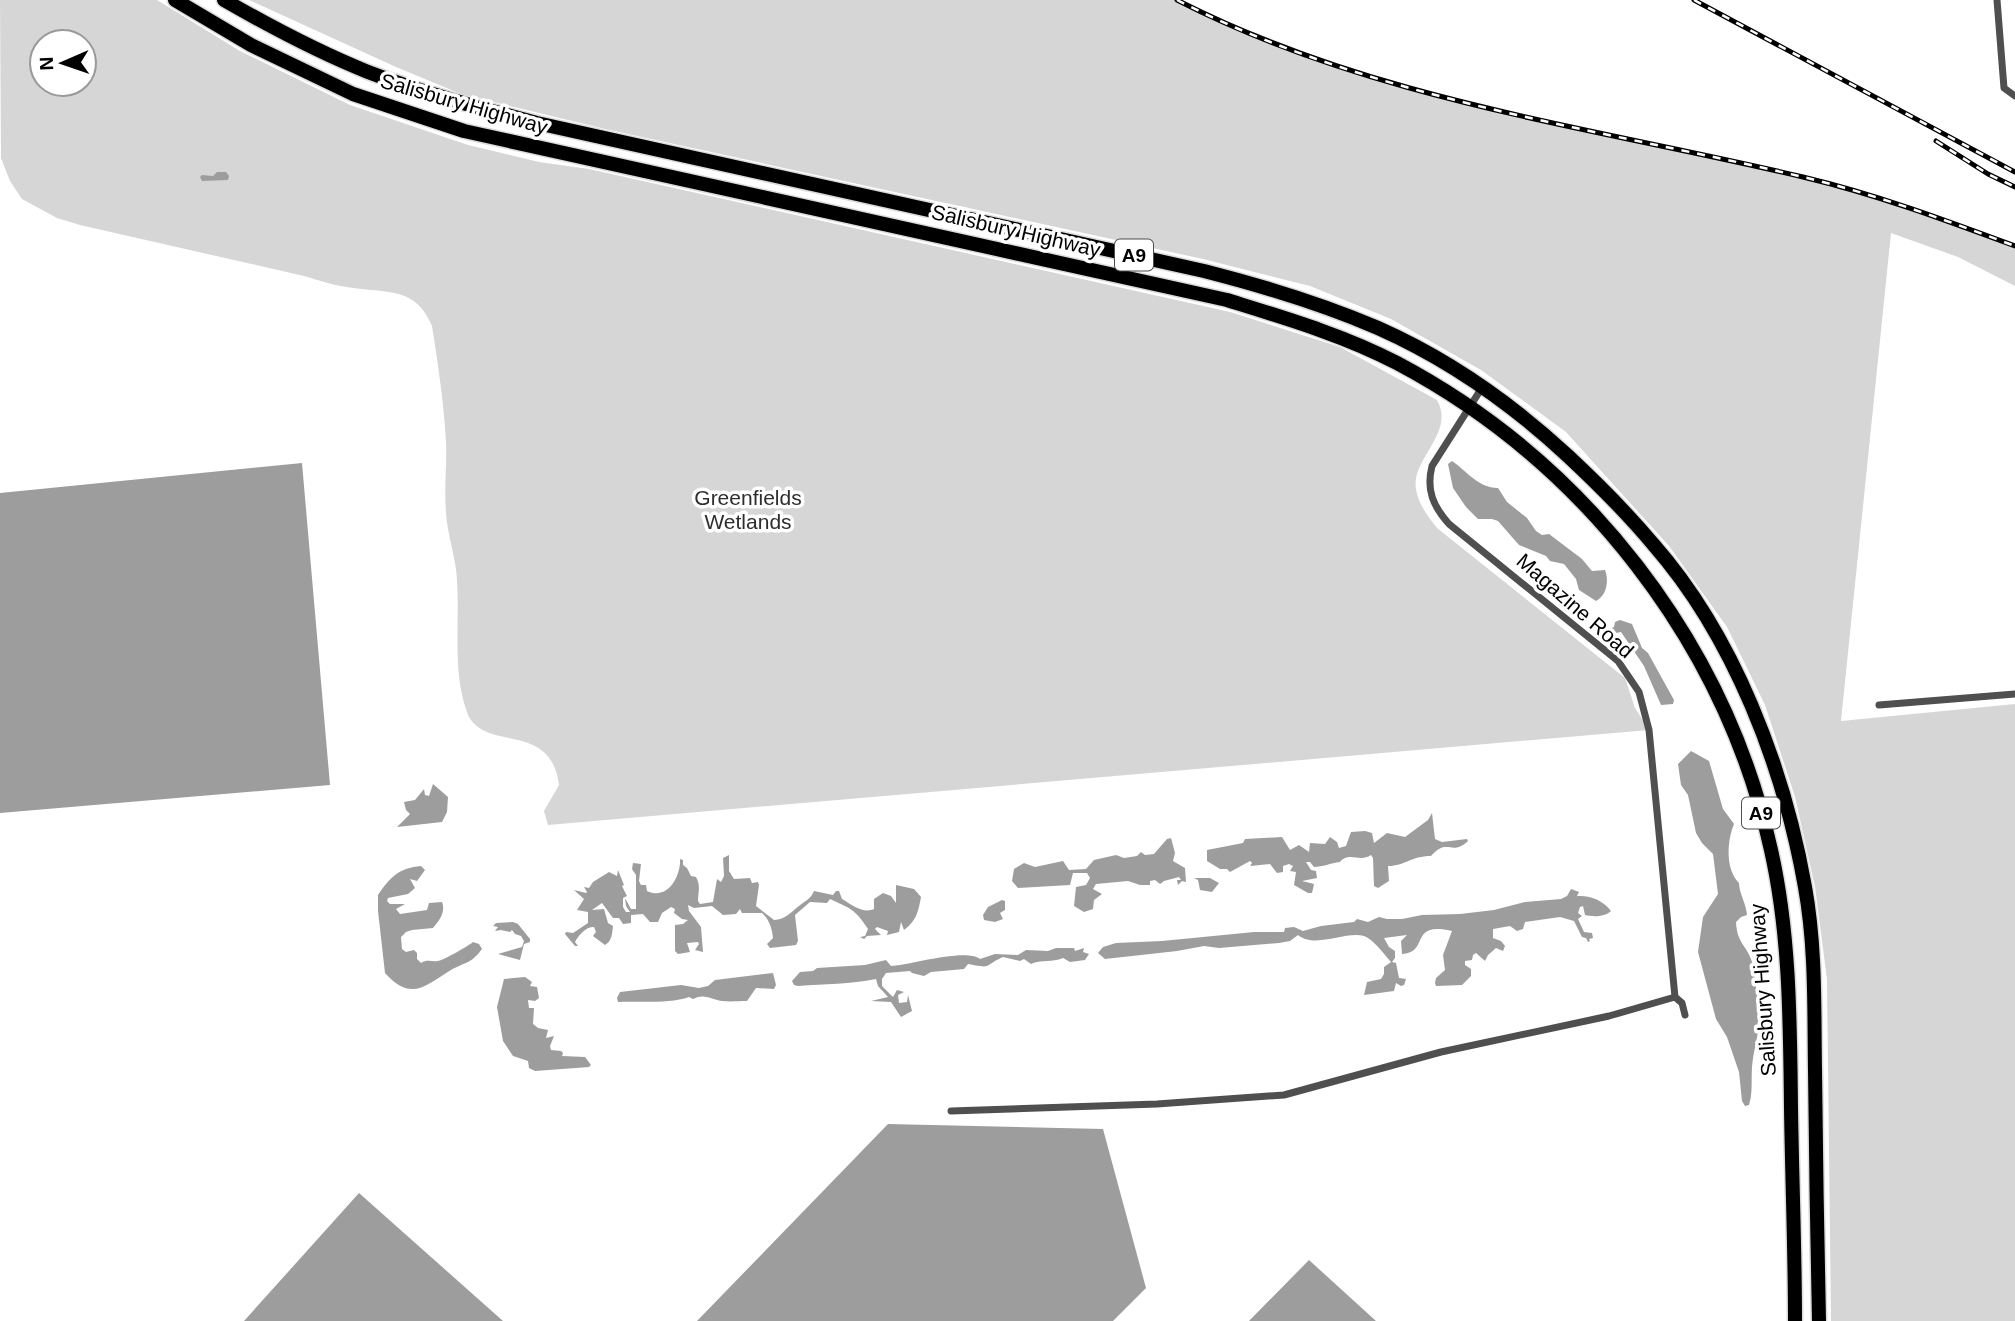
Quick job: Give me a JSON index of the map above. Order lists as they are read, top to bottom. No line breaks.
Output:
{"streets":{"highway":["Salisbury Highway","A9"],"street":["Magazine Road"]},"crossings":[["Salisbury Highway","Magazine Road"]],"parks":["Greenfields Wetlands"],"north":"left"}
